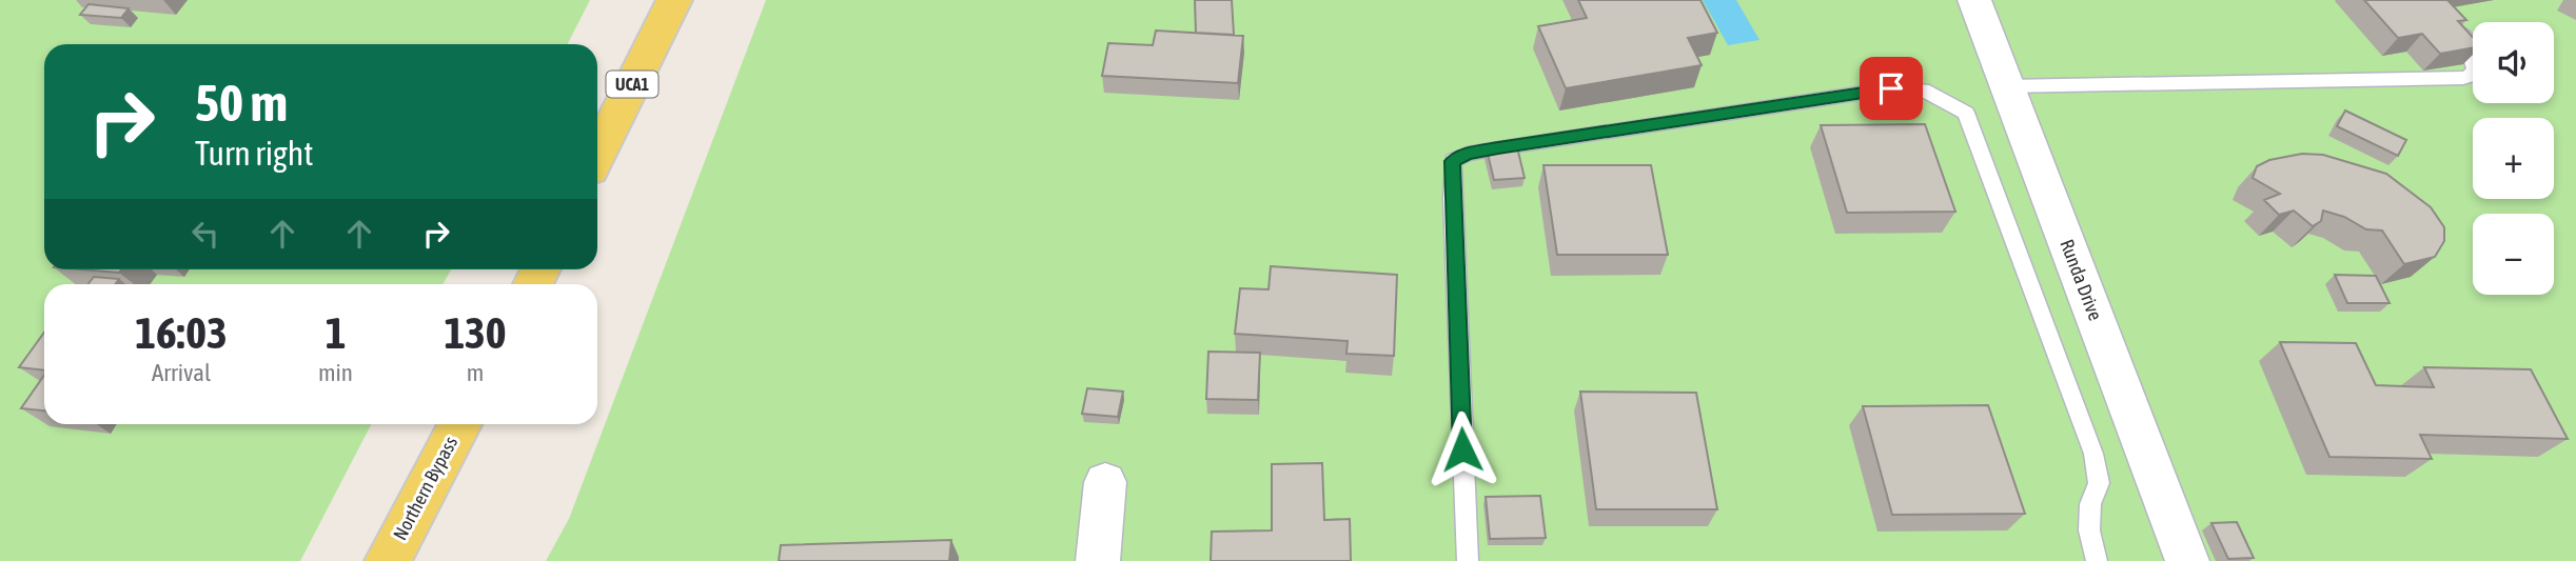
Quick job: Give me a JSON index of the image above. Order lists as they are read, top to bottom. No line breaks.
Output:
{"streets":{"main road":["UCA1","Northern Bypass"],"street":["Runda Drive"]},"page":{"map_buttons":["+","−"],"turn":["50 m","Turn right"],"eta":["16:03","Arrival","1","min","130","m"]}}
